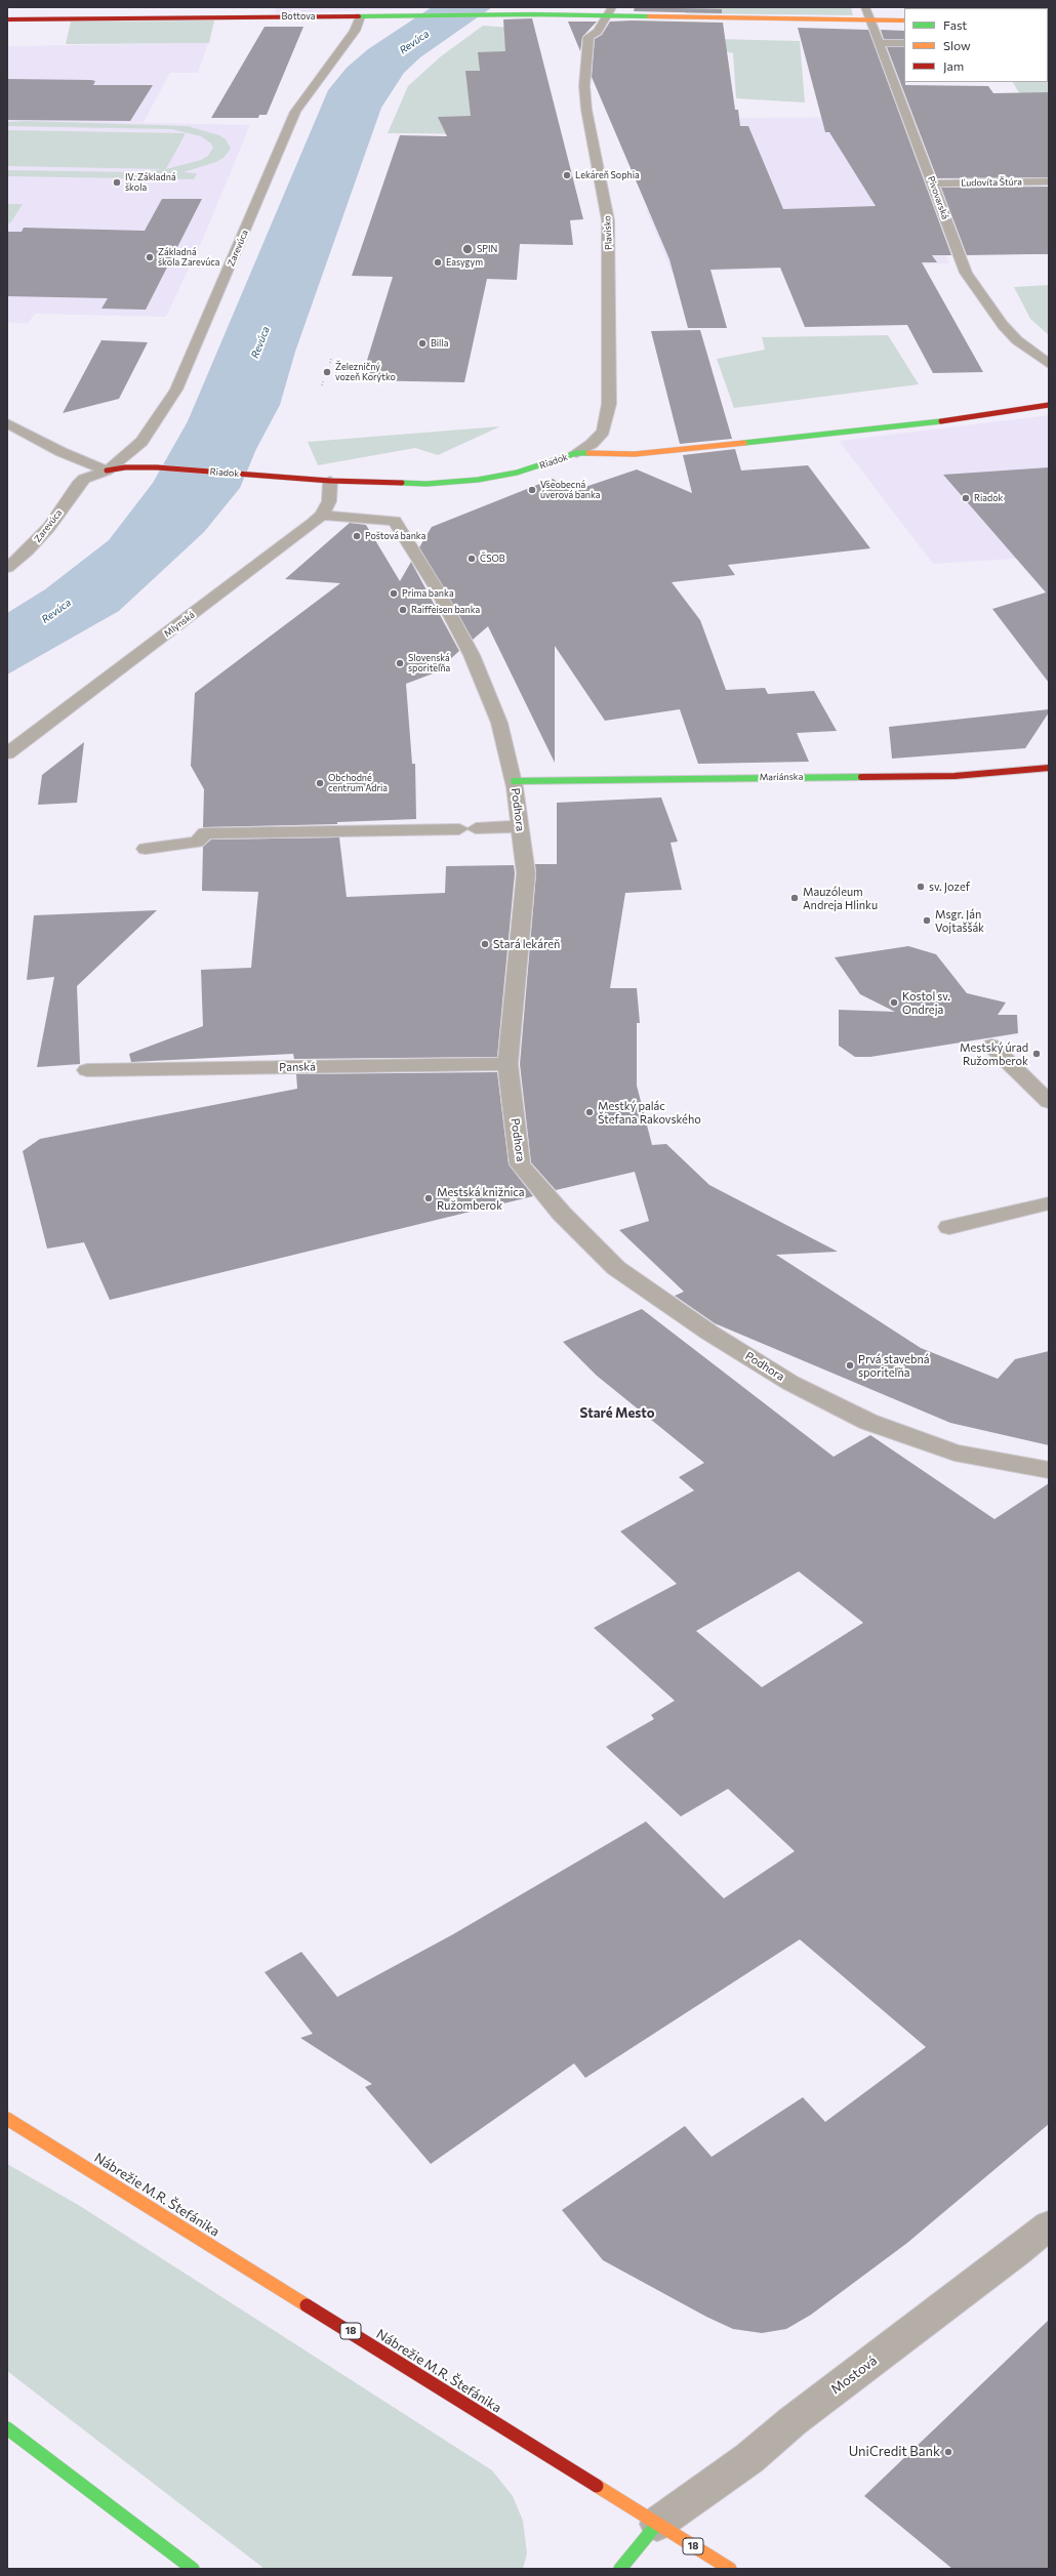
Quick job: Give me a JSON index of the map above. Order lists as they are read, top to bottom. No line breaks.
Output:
{"streets":{"street":["Bottova","Ľudovíta Štúra","Pivovarská","Plavisko","Zarevúca","Riadok","Mlynská","Mariánska","Podhora","Panská","Nábrežie M.R. Štefánika","18","Mostová"]},"crossings":[["Bottova","Pivovarská"],["Bottova","Plavisko"],["Bottova","Zarevúca"],["Ľudovíta Štúra","Pivovarská"],["Plavisko","Riadok"],["Zarevúca","Riadok"],["Mlynská","Podhora"],["Mariánska","Podhora"],["Podhora","Panská"],["Nábrežie M.R. Štefánika","Mostová"]],"districts":["Staré Mesto"],"water":["Revúca"],"places":["Lekáreň Sophia","IV. Základná škola","SPIN","Základná škola Zarevúca","Easygym","Billa","Železničný vozeň Korýtko","Všeobecná úverová banka","Riadok","Poštová banka","ČSOB","Prima banka","Raiffeisen banka","Slovenská sporiteľňa","Obchodné centrum Adria","sv. Jozef","Mauzóleum Andreja Hlinku","Msgr. Ján Vojtaššák","Stará lekáreň","Kostol sv. Ondreja","Mestský úrad Ružomberok","Mestký palác Štefana Rakovského","Mestská knižnica Ružomberok","Prvá stavebná sporiteľňa","UniCredit Bank"],"legend":["Fast","Slow","Jam"]}
